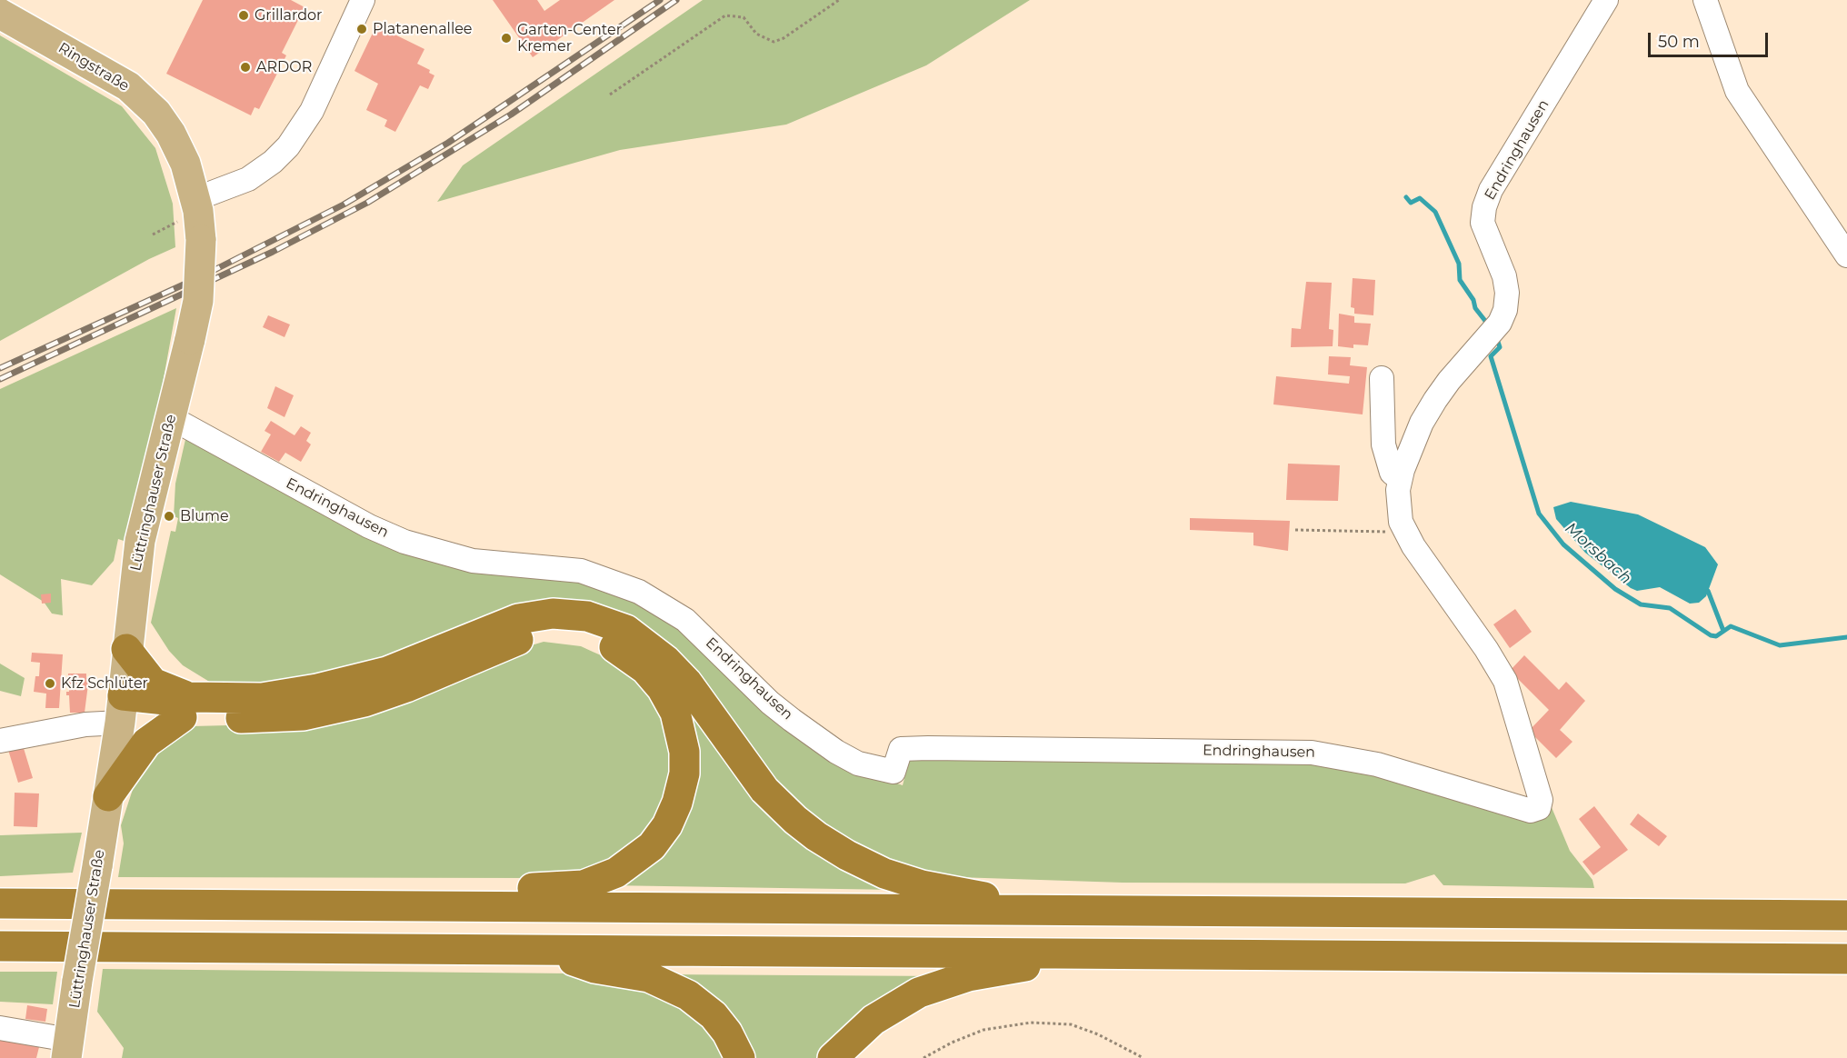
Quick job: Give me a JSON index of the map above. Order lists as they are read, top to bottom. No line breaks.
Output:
{"streets":{"main road":["Ringstraße","Lüttringhauser Straße"],"street":["Endringhausen"]},"crossings":[["Ringstraße","Lüttringhauser Straße"],["Endringhausen","Lüttringhauser Straße"]],"water":["Morsbach"],"places":["Grillardor","Platanenallee","Garten-Center Kremer","ARDOR","Blume","Kfz Schlüter"],"scale_bar":"50 m"}
